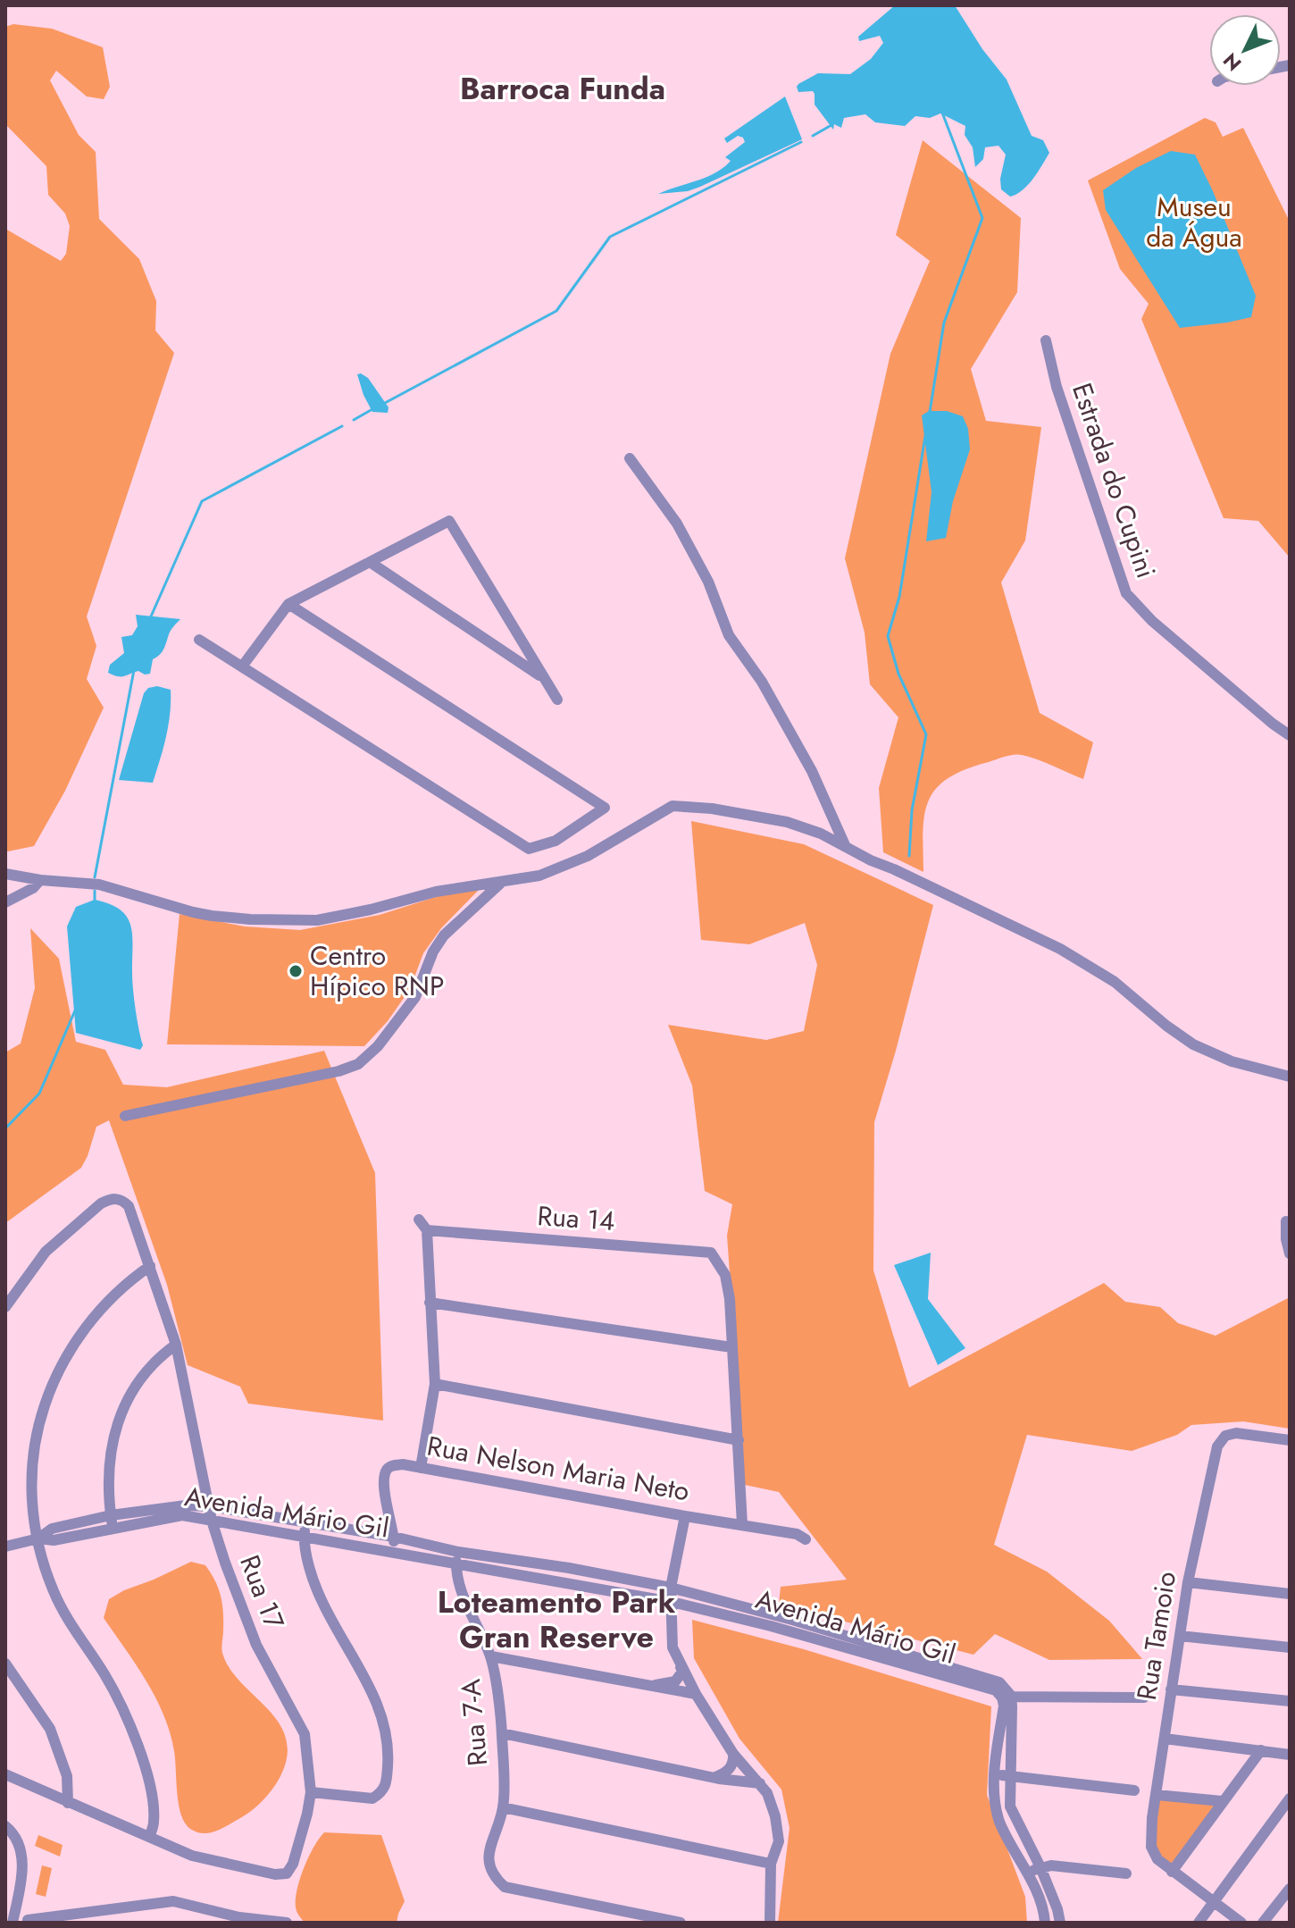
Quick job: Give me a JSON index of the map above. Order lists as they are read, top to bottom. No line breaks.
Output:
{"streets":{"street":["Estrada do Cupini","Rua 14","Rua Nelson Maria Neto","Avenida Mário Gil","Rua 17","Rua Tamoio","Rua 7-A"]},"crossings":[["Rua Nelson Maria Neto","Avenida Mário Gil"],["Avenida Mário Gil","Rua 17"],["Avenida Mário Gil","Rua 7-A"]],"districts":["Barroca Funda","Loteamento Park Gran Reserve"],"parks":["Museu da Água"],"places":["Centro Hípico RNP"],"north":"bottom left"}
